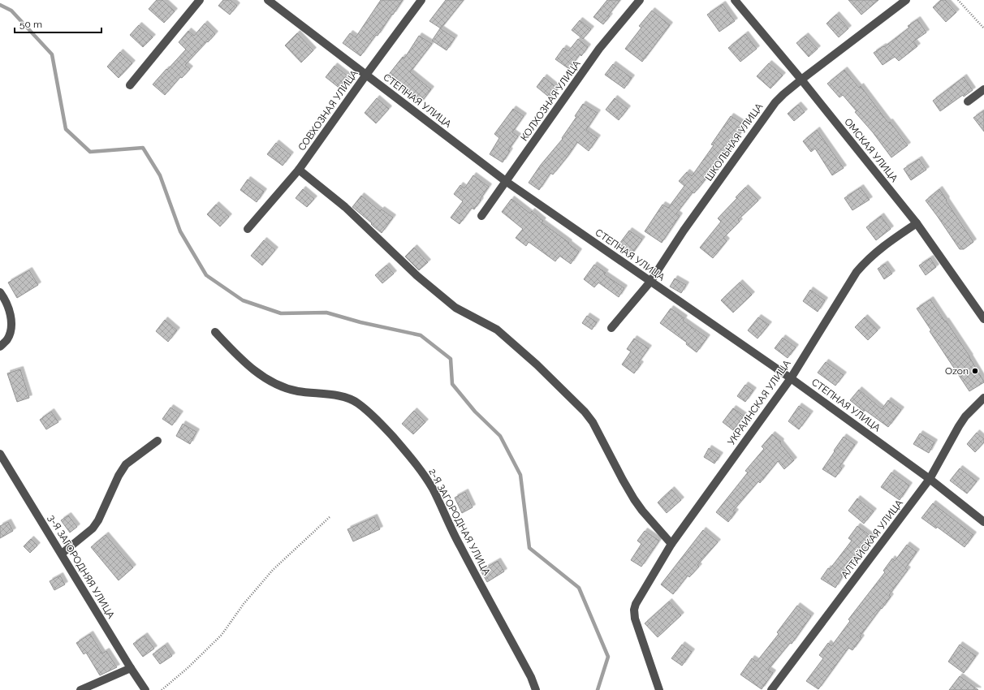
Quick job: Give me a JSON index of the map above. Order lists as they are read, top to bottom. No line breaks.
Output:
{"streets":{"street":["СТЕПНАЯ УЛИЦА","КОЛХОЗНАЯ УЛИЦА","СОВХОЗНАЯ УЛИЦА","ШКОЛЬНАЯ УЛИЦА","ОМСКАЯ УЛИЦА","УКРАИНСКАЯ УЛИЦА","2-Я ЗАГОРОДНАЯ УЛИЦА","АЛТАЙСКАЯ УЛИЦА","3-Я ЗАГОРОДНЯЯ УЛИЦА"]},"crossings":[["СТЕПНАЯ УЛИЦА","КОЛХОЗНАЯ УЛИЦА"],["СТЕПНАЯ УЛИЦА","СОВХОЗНАЯ УЛИЦА"],["СТЕПНАЯ УЛИЦА","ШКОЛЬНАЯ УЛИЦА"],["СТЕПНАЯ УЛИЦА","УКРАИНСКАЯ УЛИЦА"],["СТЕПНАЯ УЛИЦА","АЛТАЙСКАЯ УЛИЦА"],["ШКОЛЬНАЯ УЛИЦА","ОМСКАЯ УЛИЦА"],["ОМСКАЯ УЛИЦА","УКРАИНСКАЯ УЛИЦА"]],"places":["Ozon"],"scale_bar":"50 m"}
